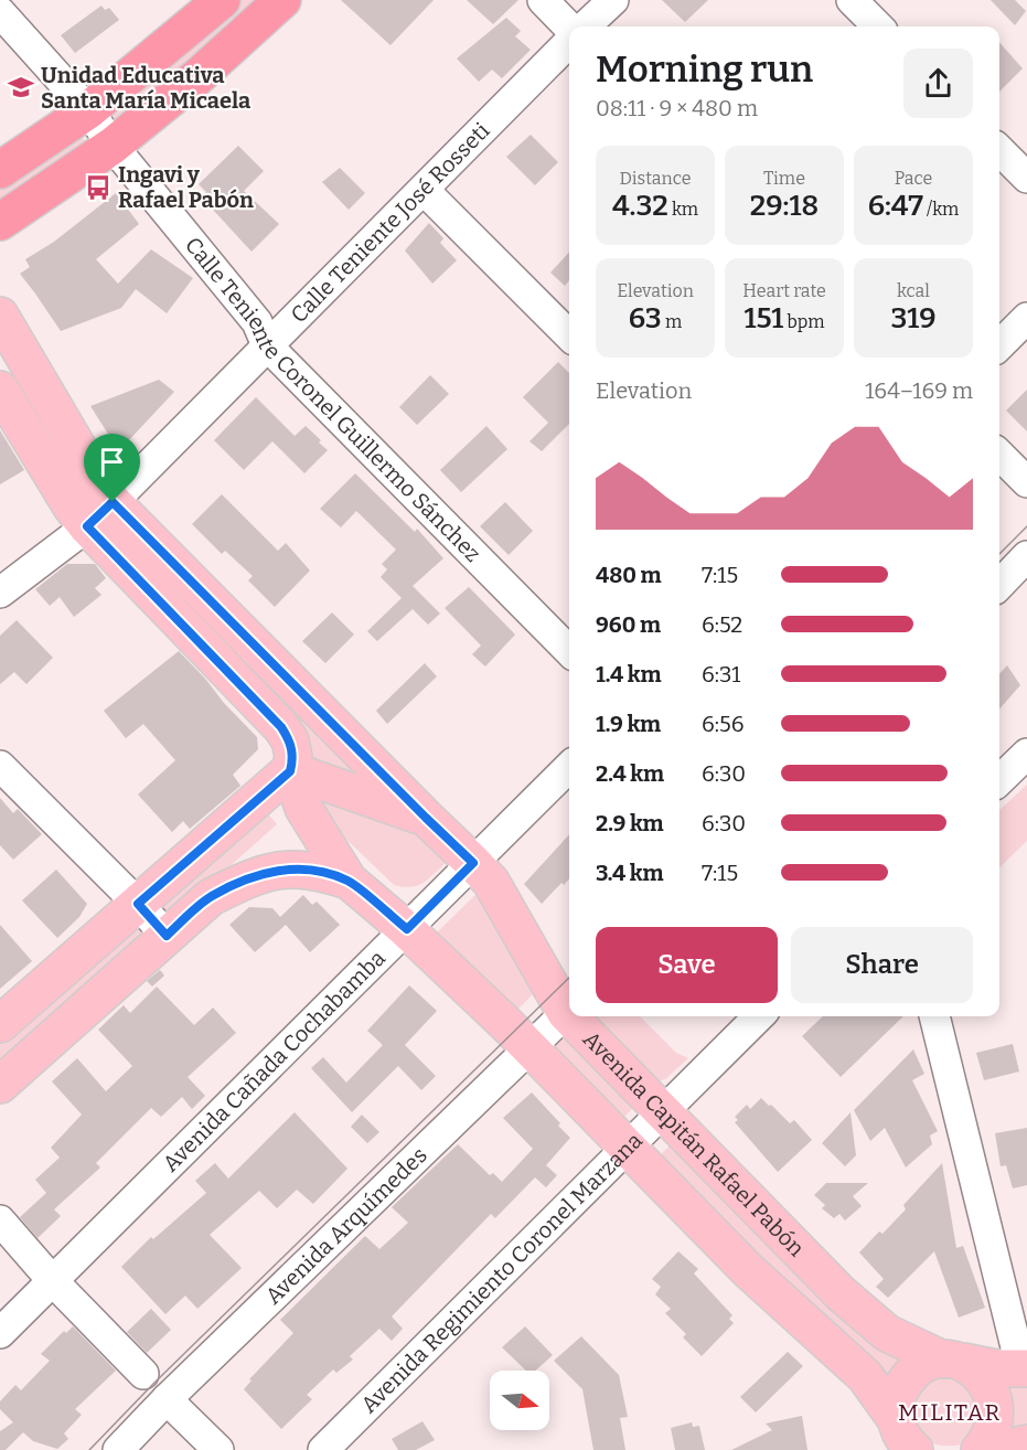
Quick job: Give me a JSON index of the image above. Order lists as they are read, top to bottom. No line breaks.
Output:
{"streets":{"main road":["Avenida Capitán Rafael Pabón"],"street":["Calle Teniente José Rosseti","Calle Teniente Coronel Guillermo Sánchez","Avenida Cañada Cochabamba","Avenida Arquímedes","Avenida Regimiento Coronel Marzana"]},"crossings":[["Calle Teniente José Rosseti","Calle Teniente Coronel Guillermo Sánchez"],["Calle Teniente José Rosseti","Avenida Capitán Rafael Pabón"],["Avenida Cañada Cochabamba","Avenida Capitán Rafael Pabón"],["Avenida Capitán Rafael Pabón","Avenida Regimiento Coronel Marzana"]],"districts":["MILITAR"],"places":{"school or university":["Unidad Educativa Santa María Micaela"],"bus stop":["Ingavi y Rafael Pabón"]},"north":"right","page":{"heading":["Morning run","08:11 · 9 × 480 m"],"stats":[["Distance","4.32 km"],["Time","29:18"],["Pace","6:47 /km"],["Elevation","63 m"],["Heart rate","151 bpm"],["kcal","319"]],"chart":["Elevation","164–169 m"],"list":[{"name":"480 m","note":"7:15"},{"name":"960 m","note":"6:52"},{"name":"1.4 km","note":"6:31"},{"name":"1.9 km","note":"6:56"},{"name":"2.4 km","note":"6:30"},{"name":"2.9 km","note":"6:30"},{"name":"3.4 km","note":"7:15"}],"buttons":["Save","Share"]}}
